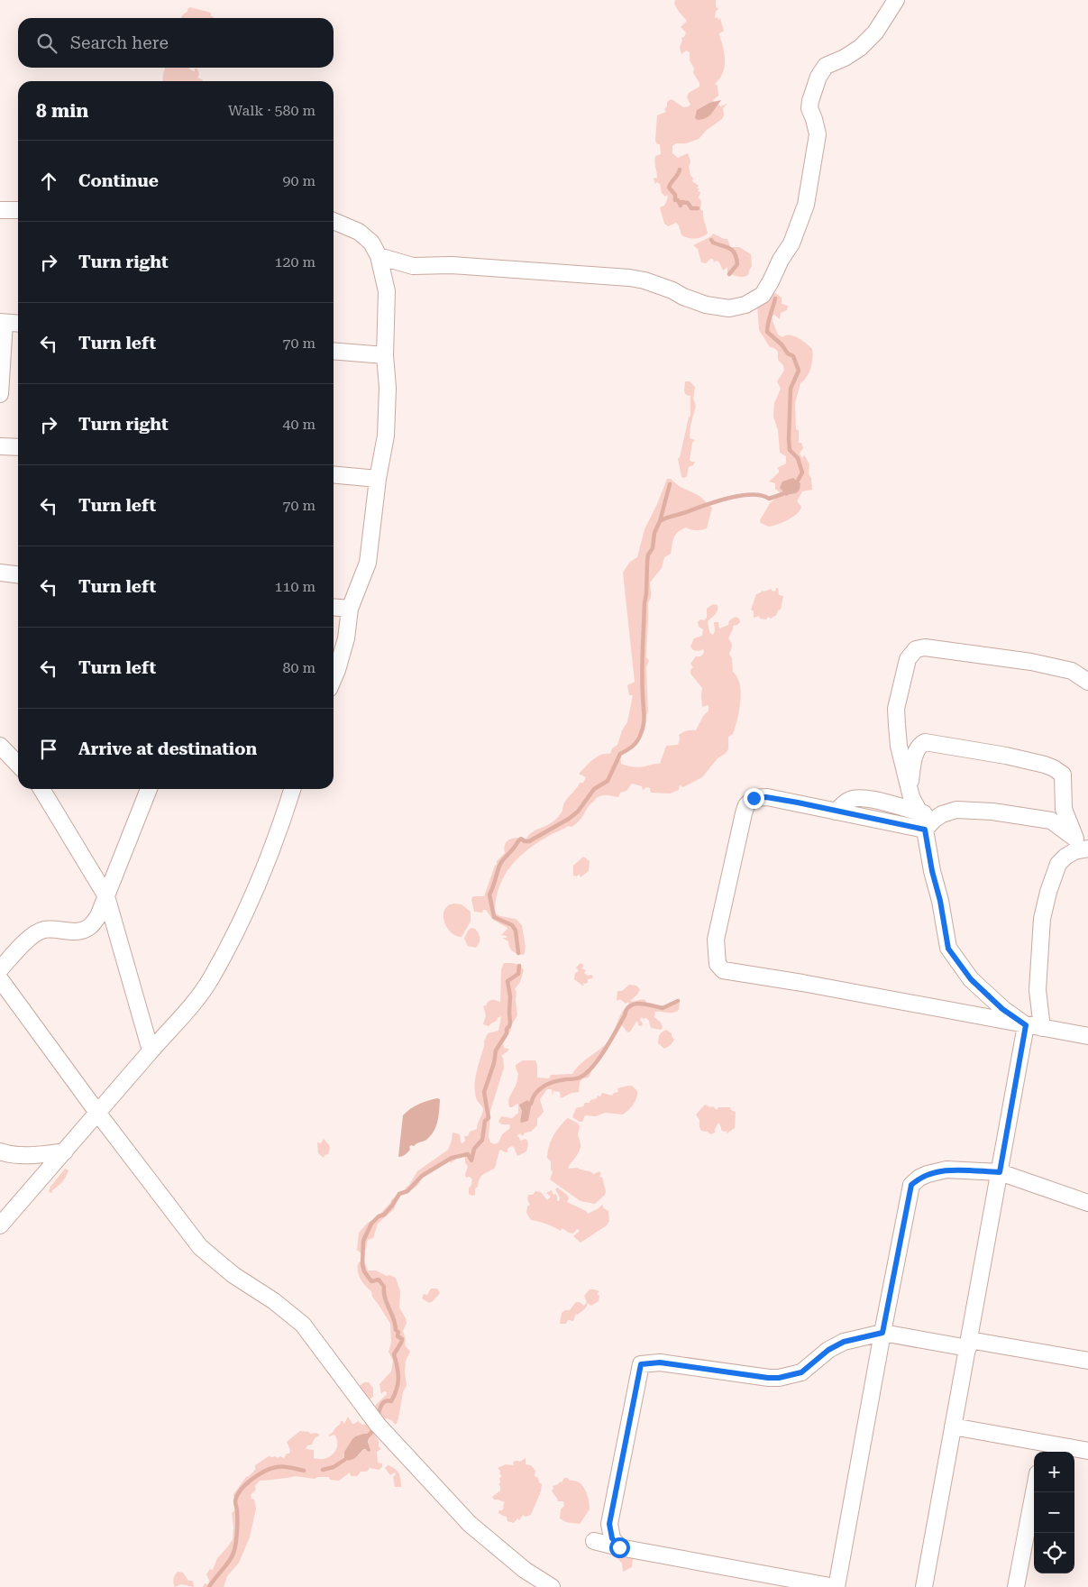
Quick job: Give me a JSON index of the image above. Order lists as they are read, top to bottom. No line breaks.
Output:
{"page":{"search":"Search here","heading":["8 min","Walk · 580 m"],"list":[["Continue","90 m"],["Turn right","120 m"],["Turn left","70 m"],["Turn right","40 m"],["Turn left","70 m"],["Turn left","110 m"],["Turn left","80 m"],"Arrive at destination"],"map_buttons":["+","−"]}}
